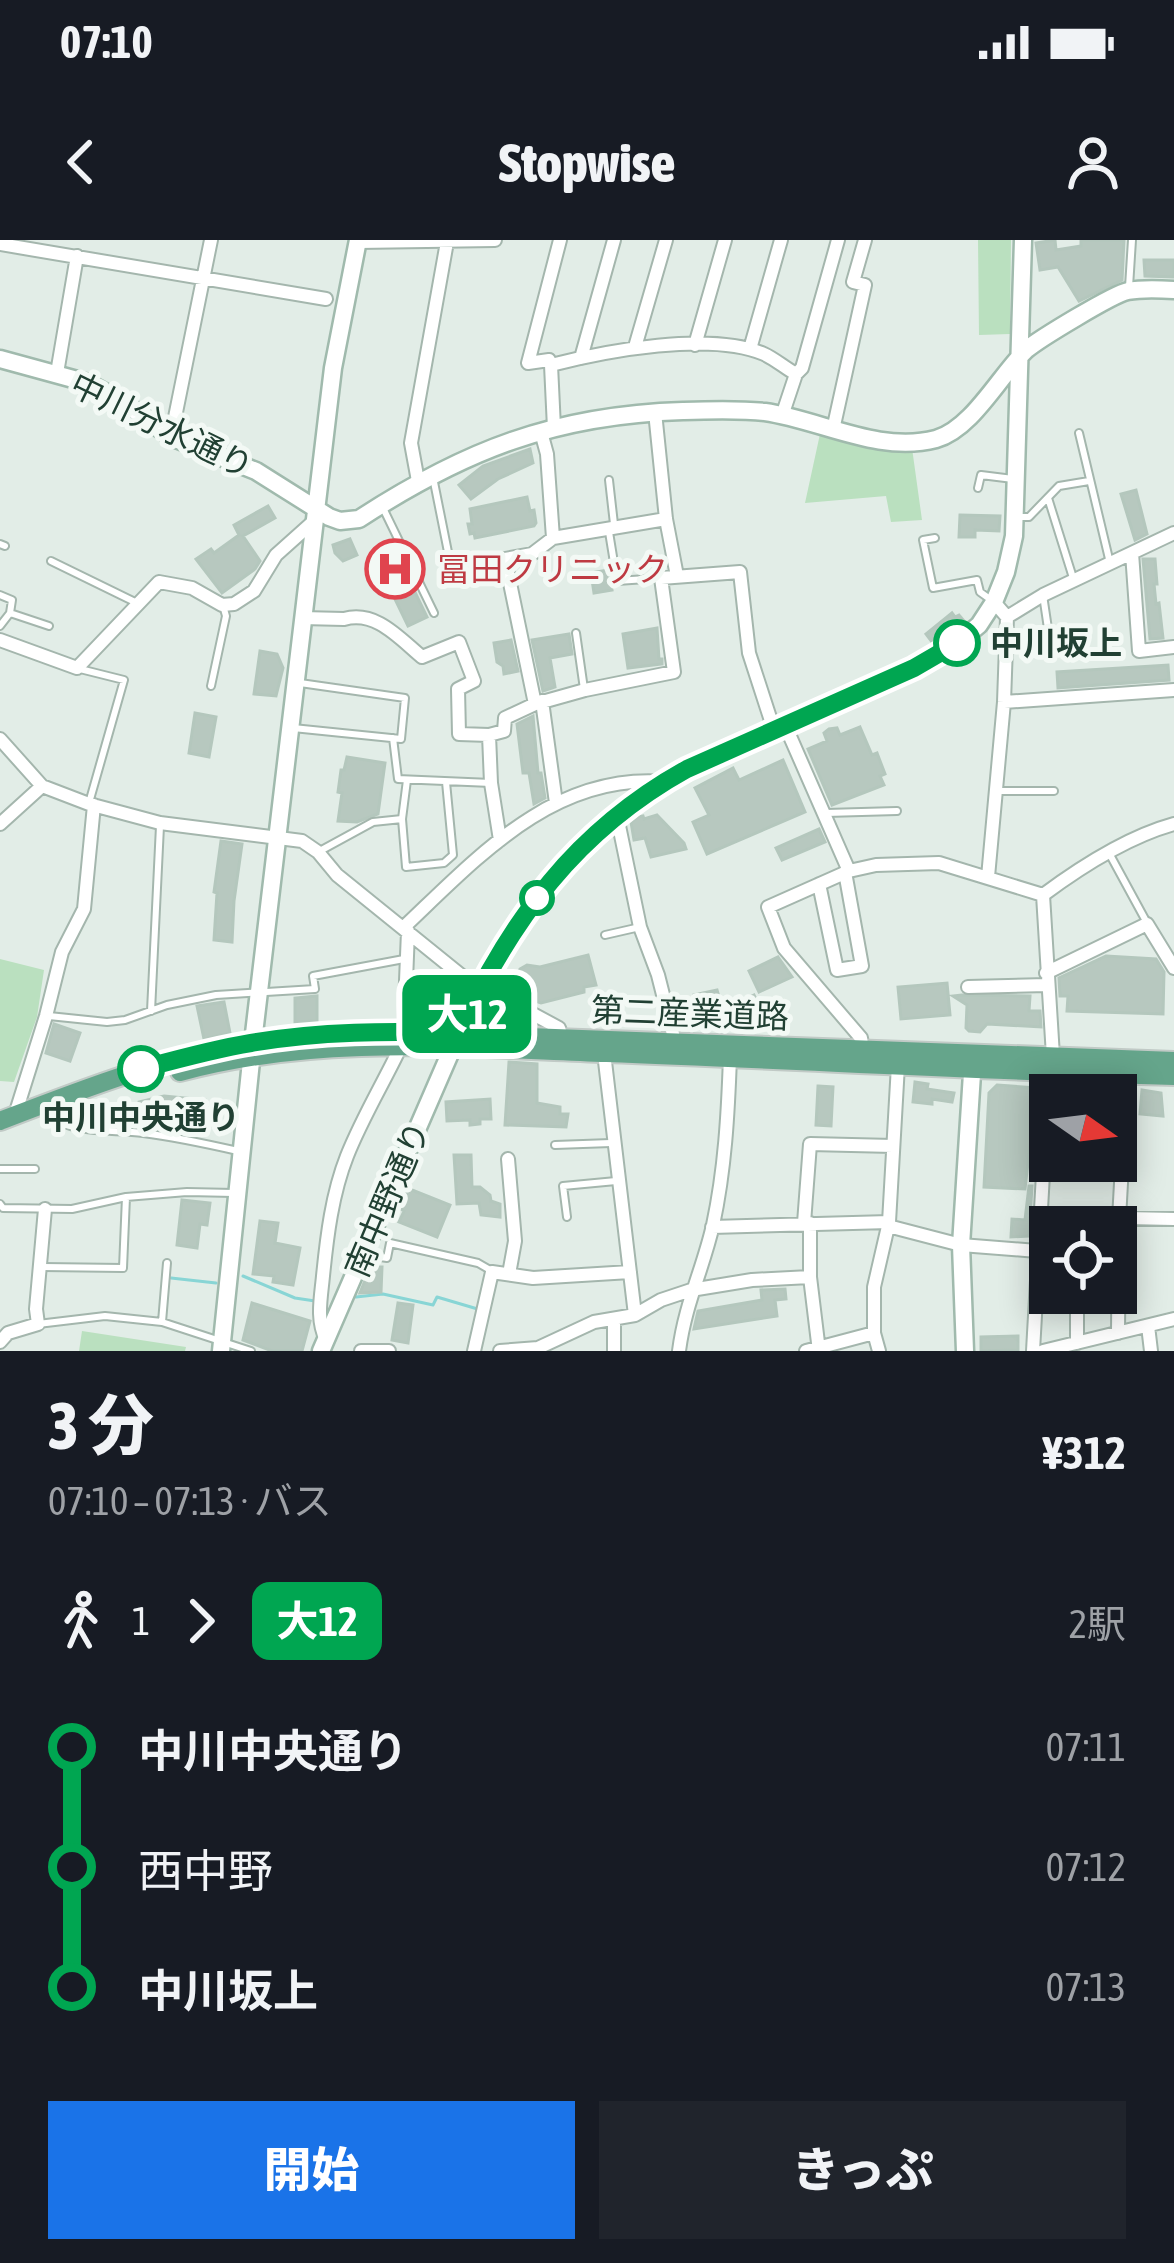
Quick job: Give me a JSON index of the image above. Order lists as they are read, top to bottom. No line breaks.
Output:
{"streets":{"main road":["第二産業道路"],"street":["中川分水通り","南中野通り"]},"crossings":[["第二産業道路","南中野通り"]],"places":{"hospital":["冨田クリニック"],"other":["中川坂上","中川中央通り"]},"lines":["bus line 大12"],"north":"right","page":{"status":"07:10","header":"Stopwise","on_map":"大12","heading":["3 分","07:10 – 07:13 · バス","¥312"],"legs":["1","大12","2駅"],"list":[{"name":"中川中央通り","value":"07:11"},{"name":"西中野","value":"07:12"},{"name":"中川坂上","value":"07:13"}],"buttons":["開始","きっぷ"]}}
